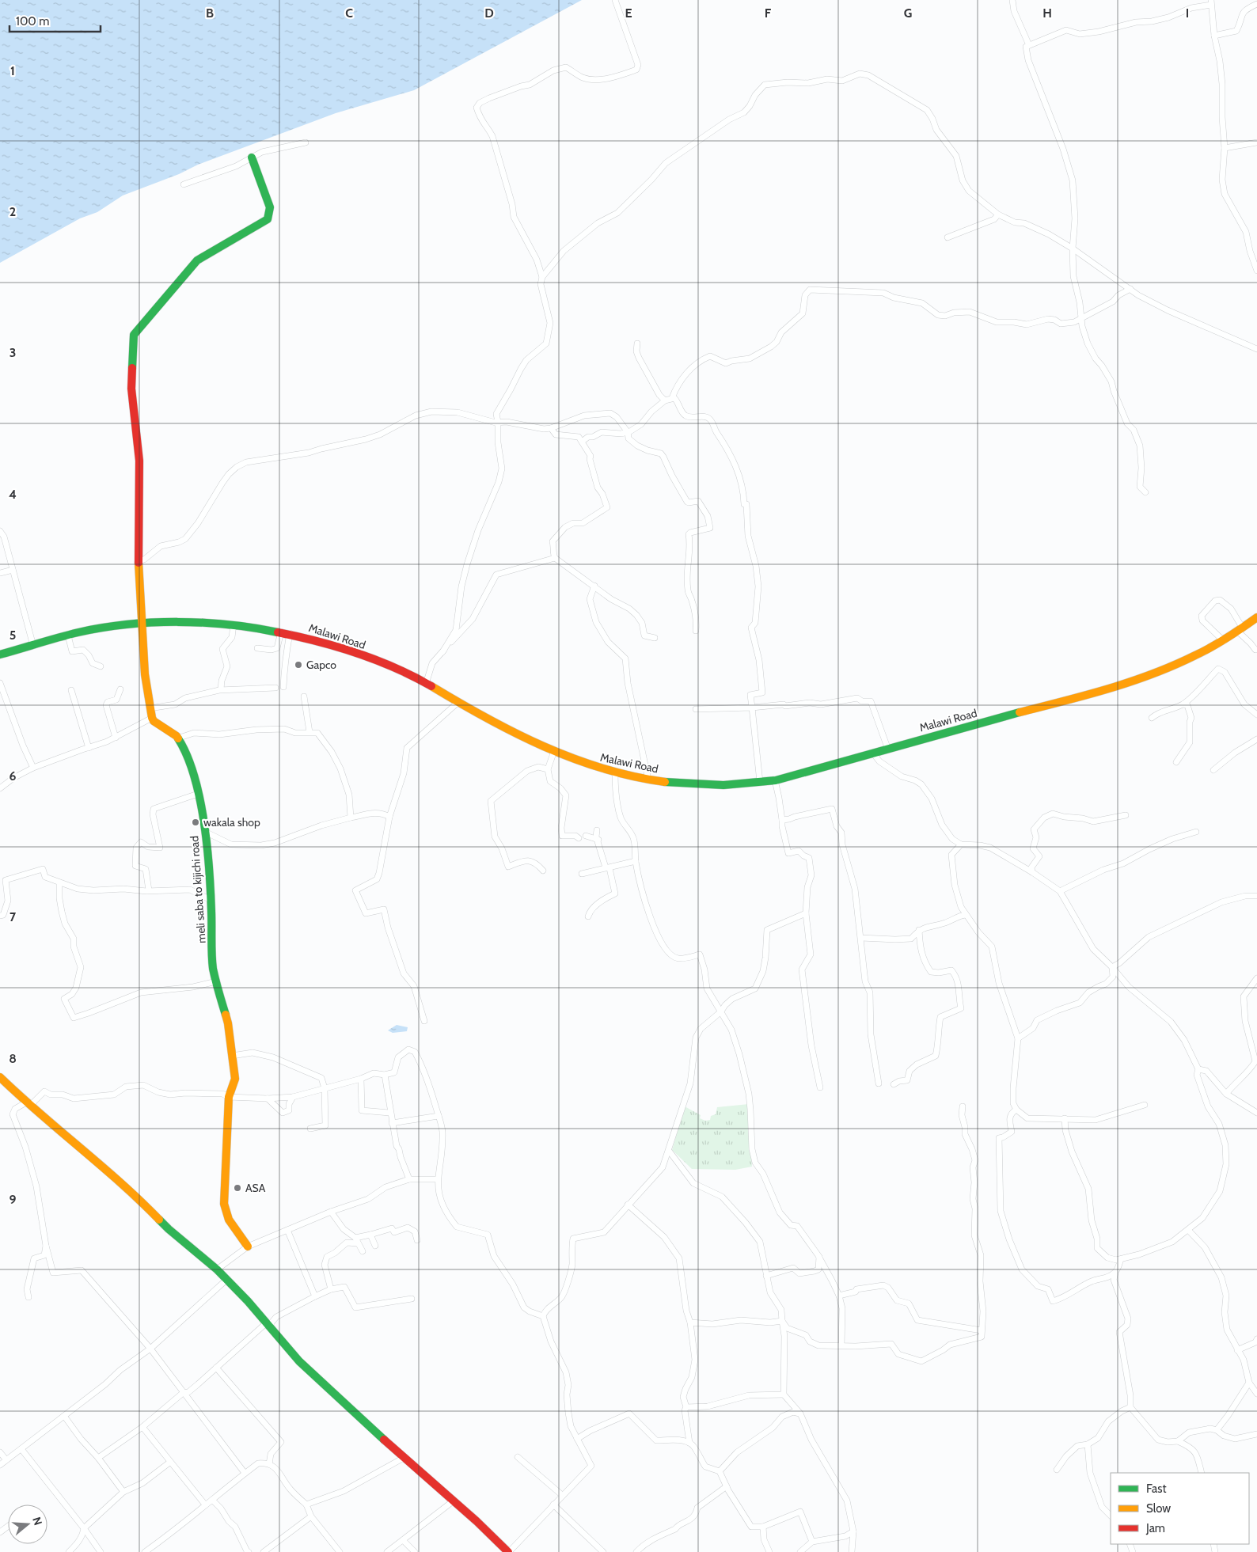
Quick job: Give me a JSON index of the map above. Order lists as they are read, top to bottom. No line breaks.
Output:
{"streets":{"street":["Malawi Road","meli saba to kijichi road"]},"places":["Gapco","wakala shop","ASA"],"legend":["Fast","Slow","Jam"],"scale_bar":"100 m","north":"right","grid":{"columns":["B","C","D","E","F","G","H","I"],"rows":["1","2","3","4","5","6","7","8","9"]}}
